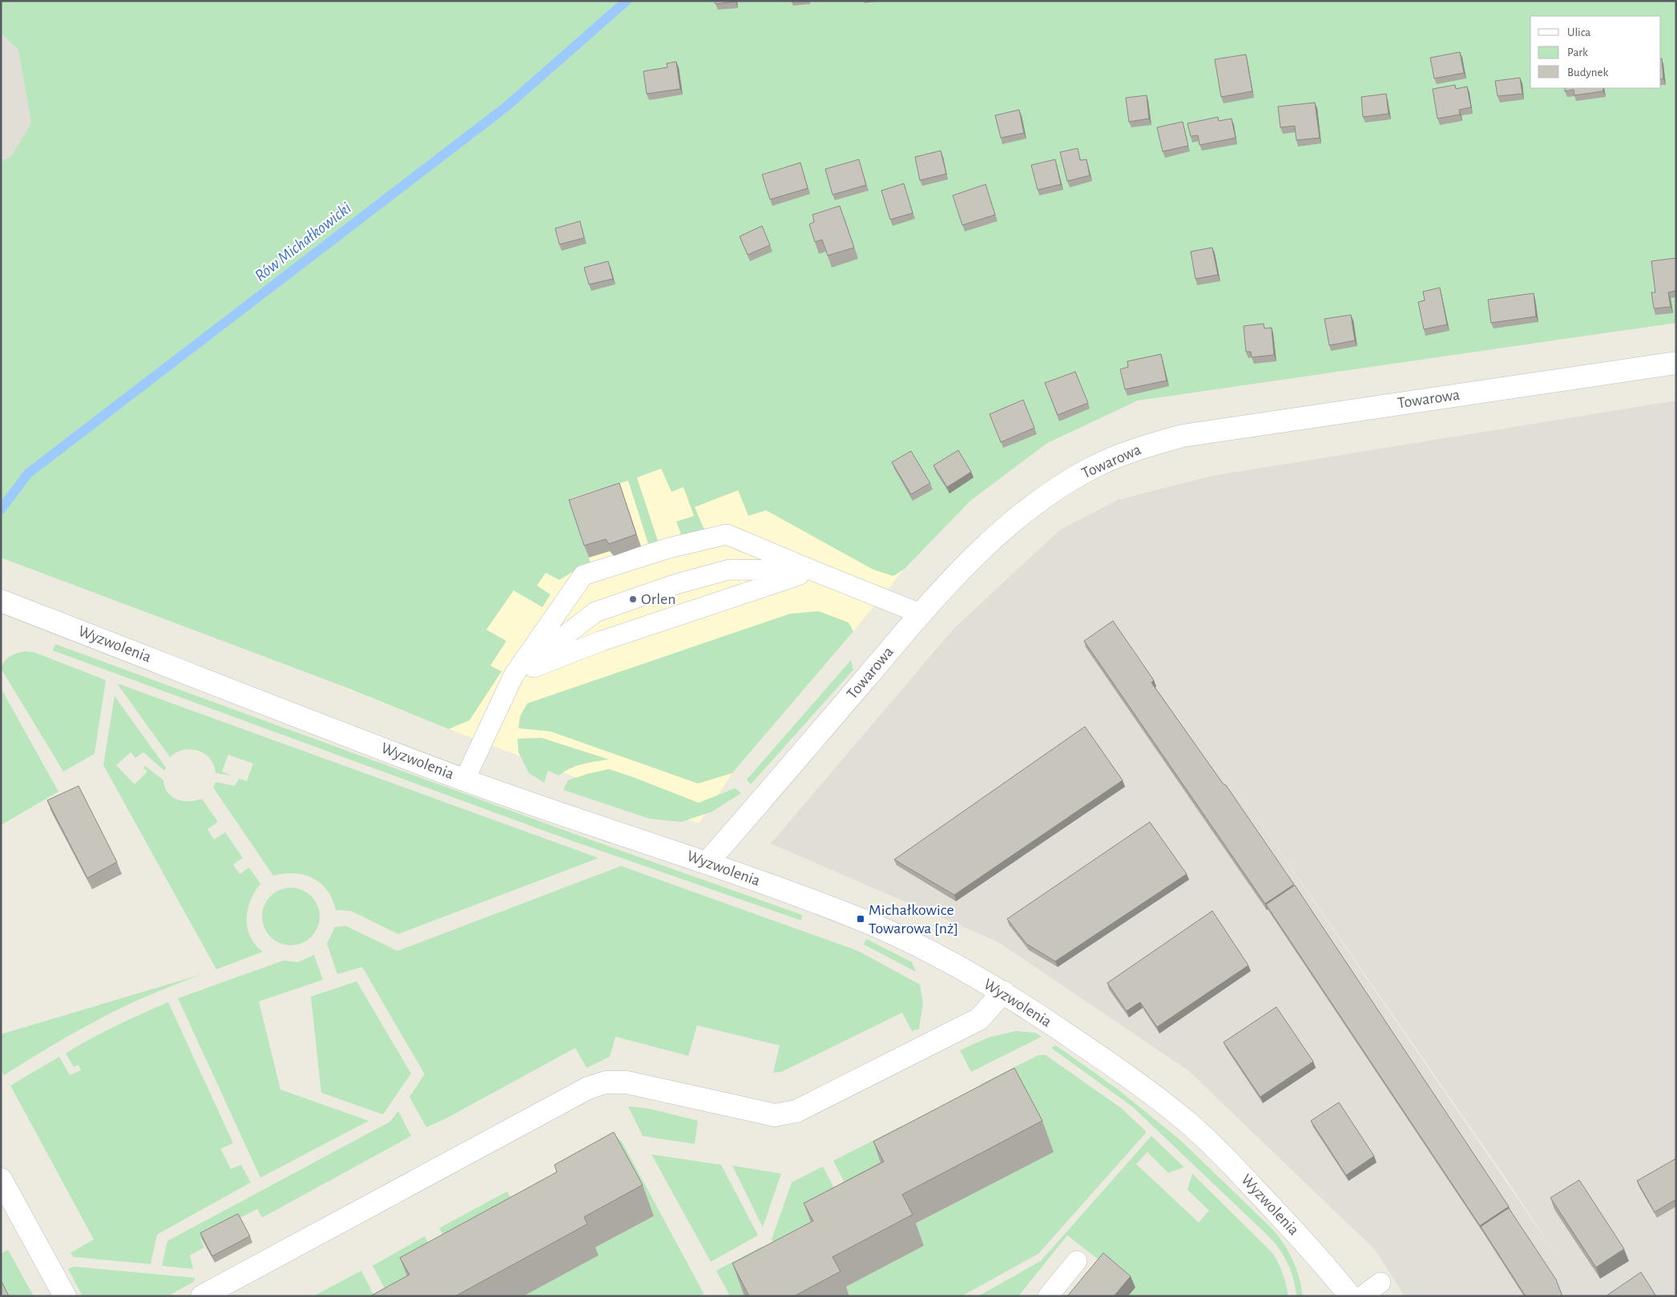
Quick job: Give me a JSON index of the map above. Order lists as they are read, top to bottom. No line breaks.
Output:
{"streets":{"street":["Towarowa","Wyzwolenia"]},"crossings":[["Towarowa","Wyzwolenia"]],"water":["Rów Michałkowicki"],"places":{"other":["Orlen"],"transit":["Michałkowice Towarowa [nż]"]},"legend":["Ulica","Park","Budynek"]}
